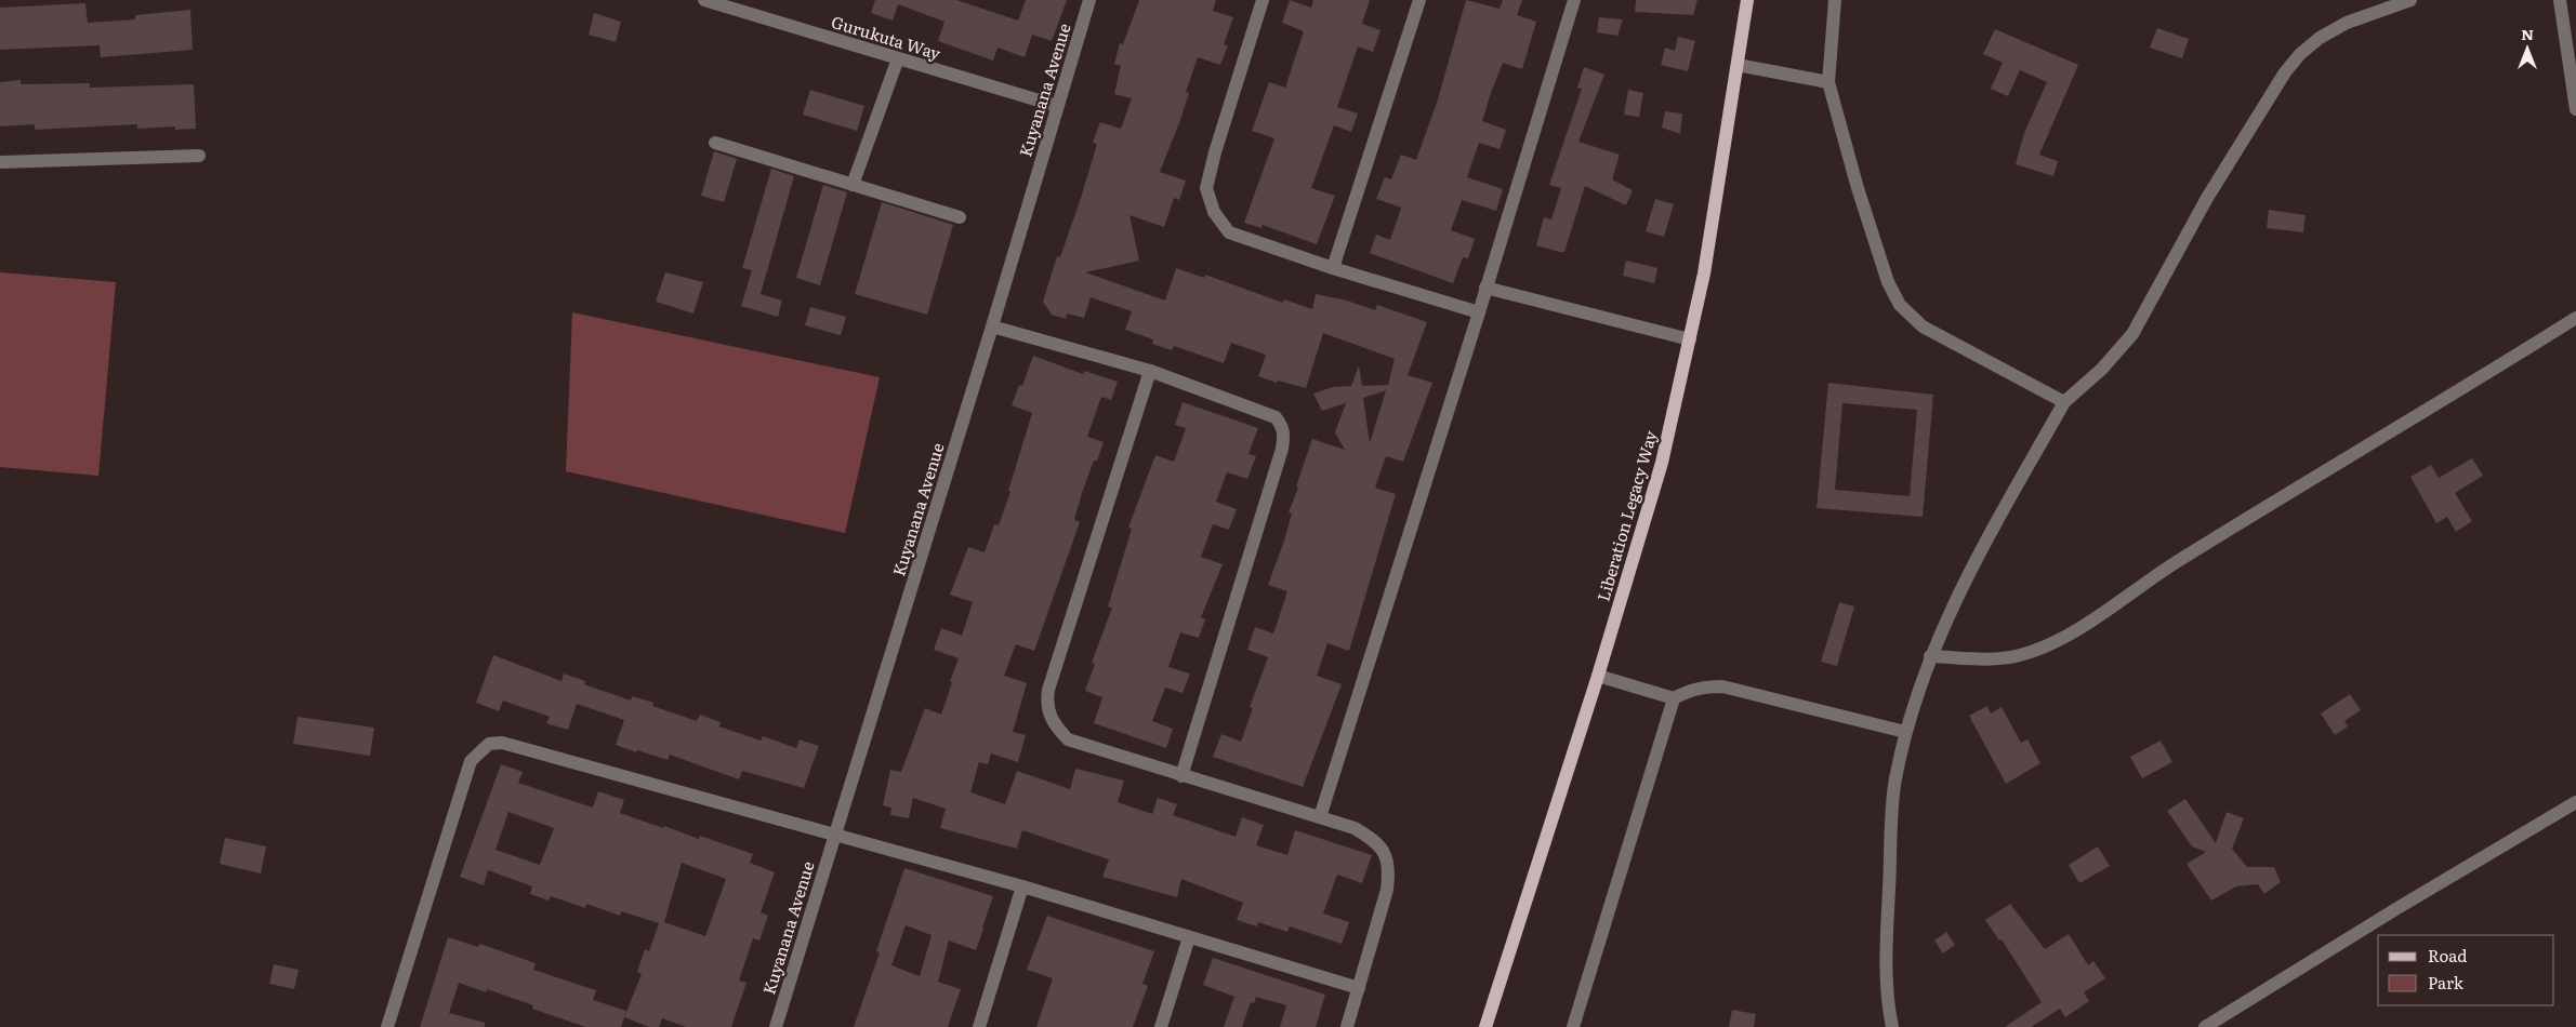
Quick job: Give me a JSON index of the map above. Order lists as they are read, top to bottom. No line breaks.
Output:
{"streets":{"main road":["Liberation Legacy Way"],"street":["Gurukuta Way","Kuyanana Avenue"]},"crossings":[["Gurukuta Way","Kuyanana Avenue"]],"legend":["Road","Park"],"north":"top"}
